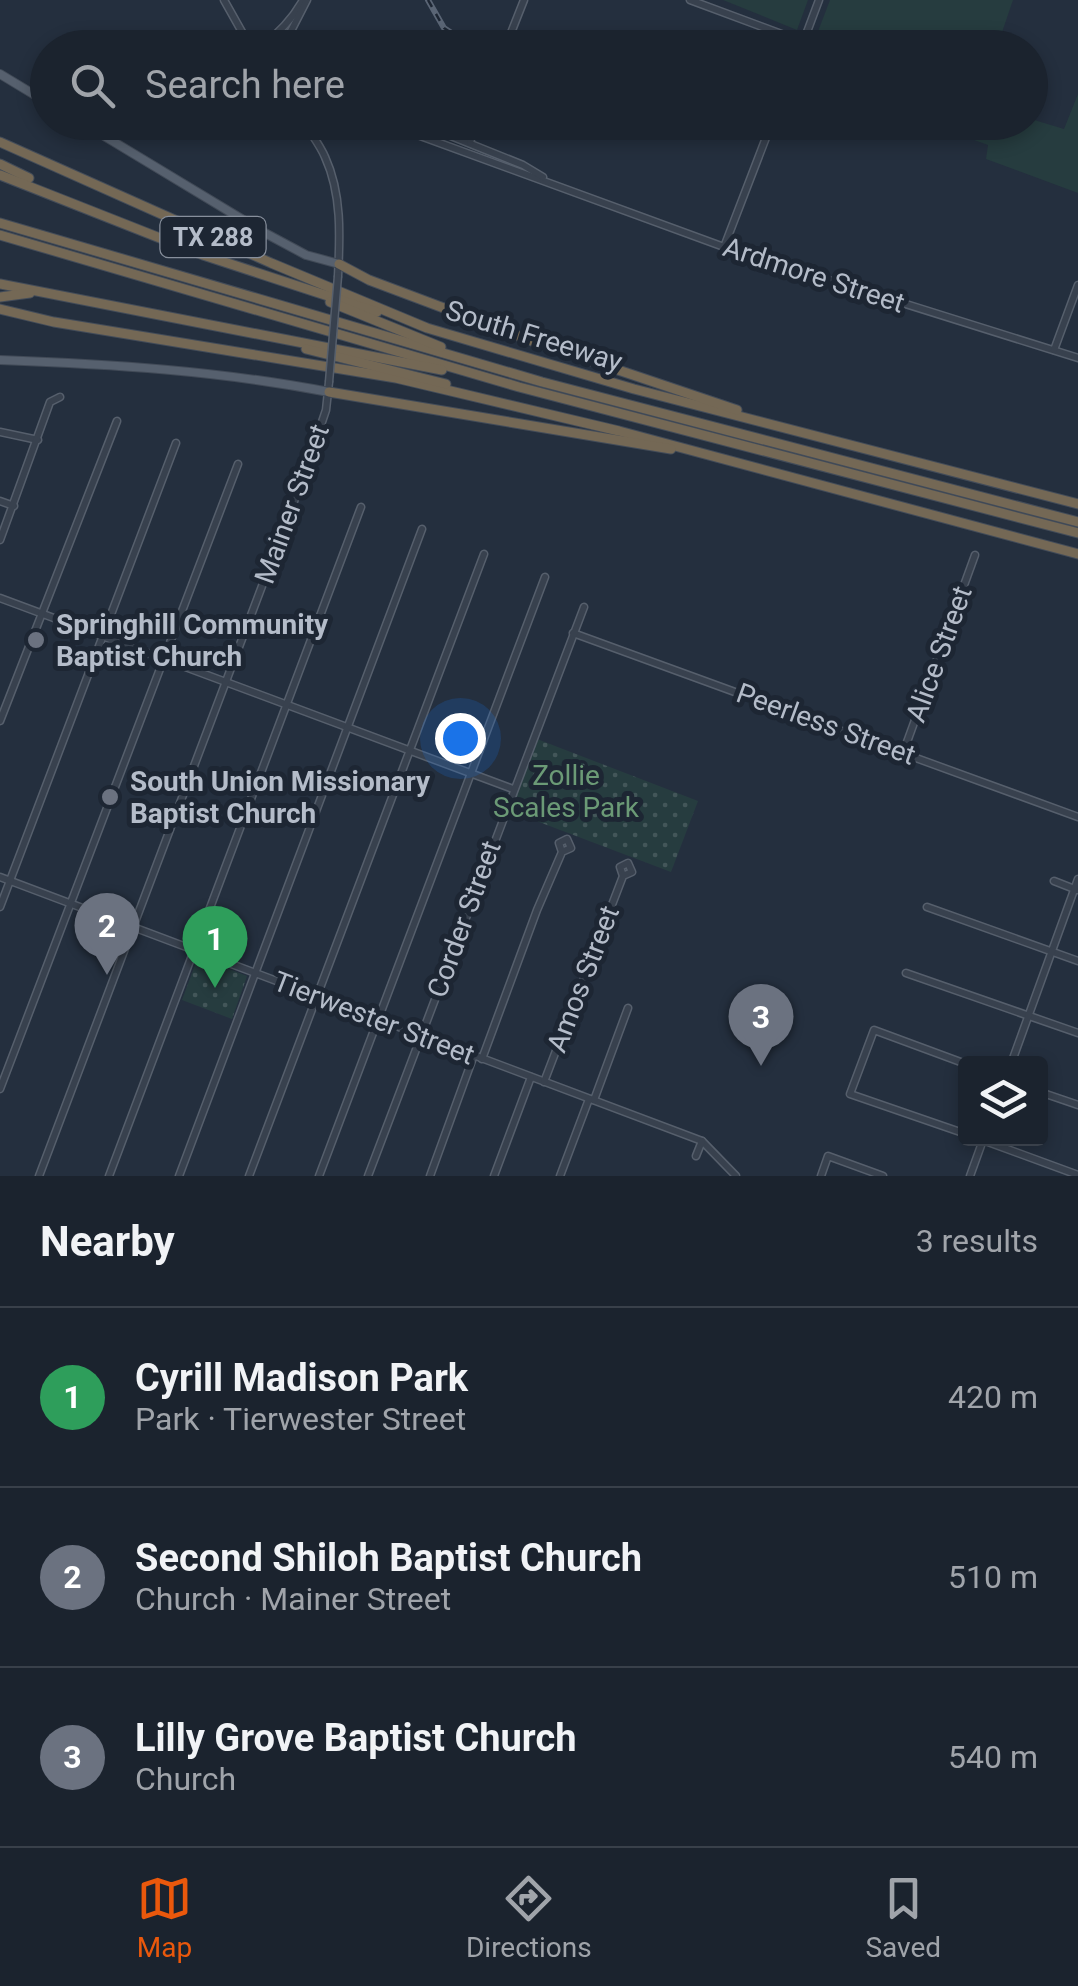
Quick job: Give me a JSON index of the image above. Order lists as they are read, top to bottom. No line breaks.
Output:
{"streets":{"highway":["TX 288","South Freeway"],"street":["Ardmore Street","Mainer Street","Alice Street","Peerless Street","Corder Street","Amos Street","Tierwester Street"]},"crossings":[["Mainer Street","Tierwester Street"],["Alice Street","Peerless Street"],["Peerless Street","Corder Street"],["Corder Street","Tierwester Street"],["Amos Street","Tierwester Street"]],"parks":["Zollie Scales Park"],"places":["Springhill Community Baptist Church","South Union Missionary Baptist Church"],"page":{"search":"Search here","pins":["2","1","3"],"heading":["Nearby","3 results"],"list":[{"mark":"1","name":"Cyrill Madison Park","note":"Park · Tierwester Street","value":"420 m"},{"mark":"2","name":"Second Shiloh Baptist Church","note":"Church · Mainer Street","value":"510 m"},{"mark":"3","name":"Lilly Grove Baptist Church","note":"Church","value":"540 m"}],"nav":["Map","Directions","Saved"]}}
